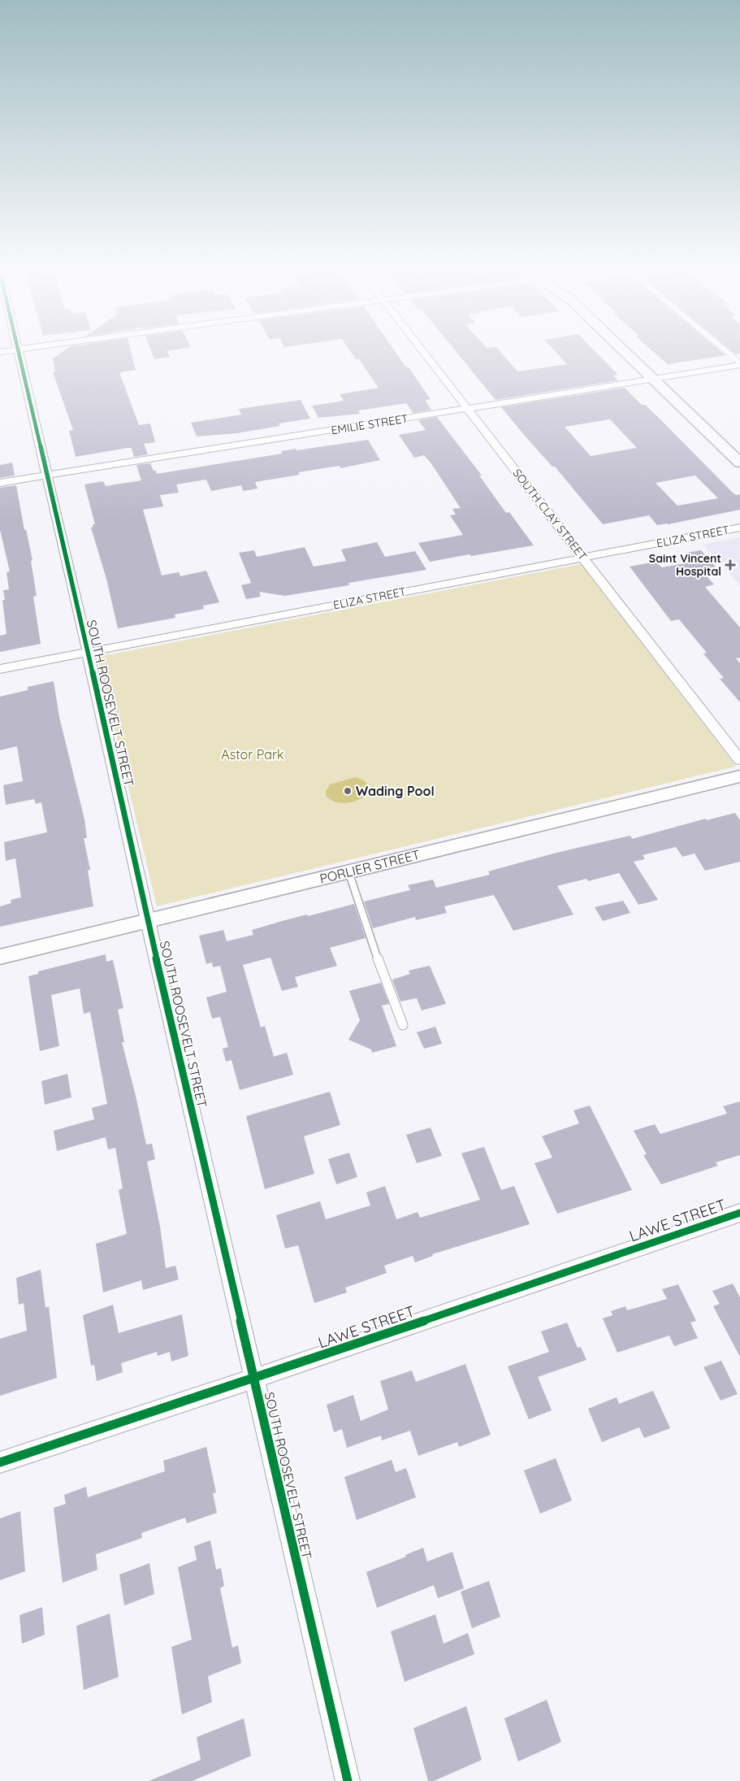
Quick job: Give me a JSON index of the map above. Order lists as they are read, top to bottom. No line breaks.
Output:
{"streets":{"street":["EMILIE STREET","SOUTH CLAY STREET","ELIZA STREET","SOUTH ROOSEVELT STREET","PORLIER STREET","LAWE STREET"]},"crossings":[["EMILIE STREET","SOUTH CLAY STREET"],["EMILIE STREET","SOUTH ROOSEVELT STREET"],["SOUTH CLAY STREET","ELIZA STREET"],["ELIZA STREET","SOUTH ROOSEVELT STREET"],["SOUTH ROOSEVELT STREET","PORLIER STREET"],["SOUTH ROOSEVELT STREET","LAWE STREET"]],"parks":["Astor Park"],"places":{"health":["Saint Vincent Hospital"],"other":["Wading Pool"]}}
